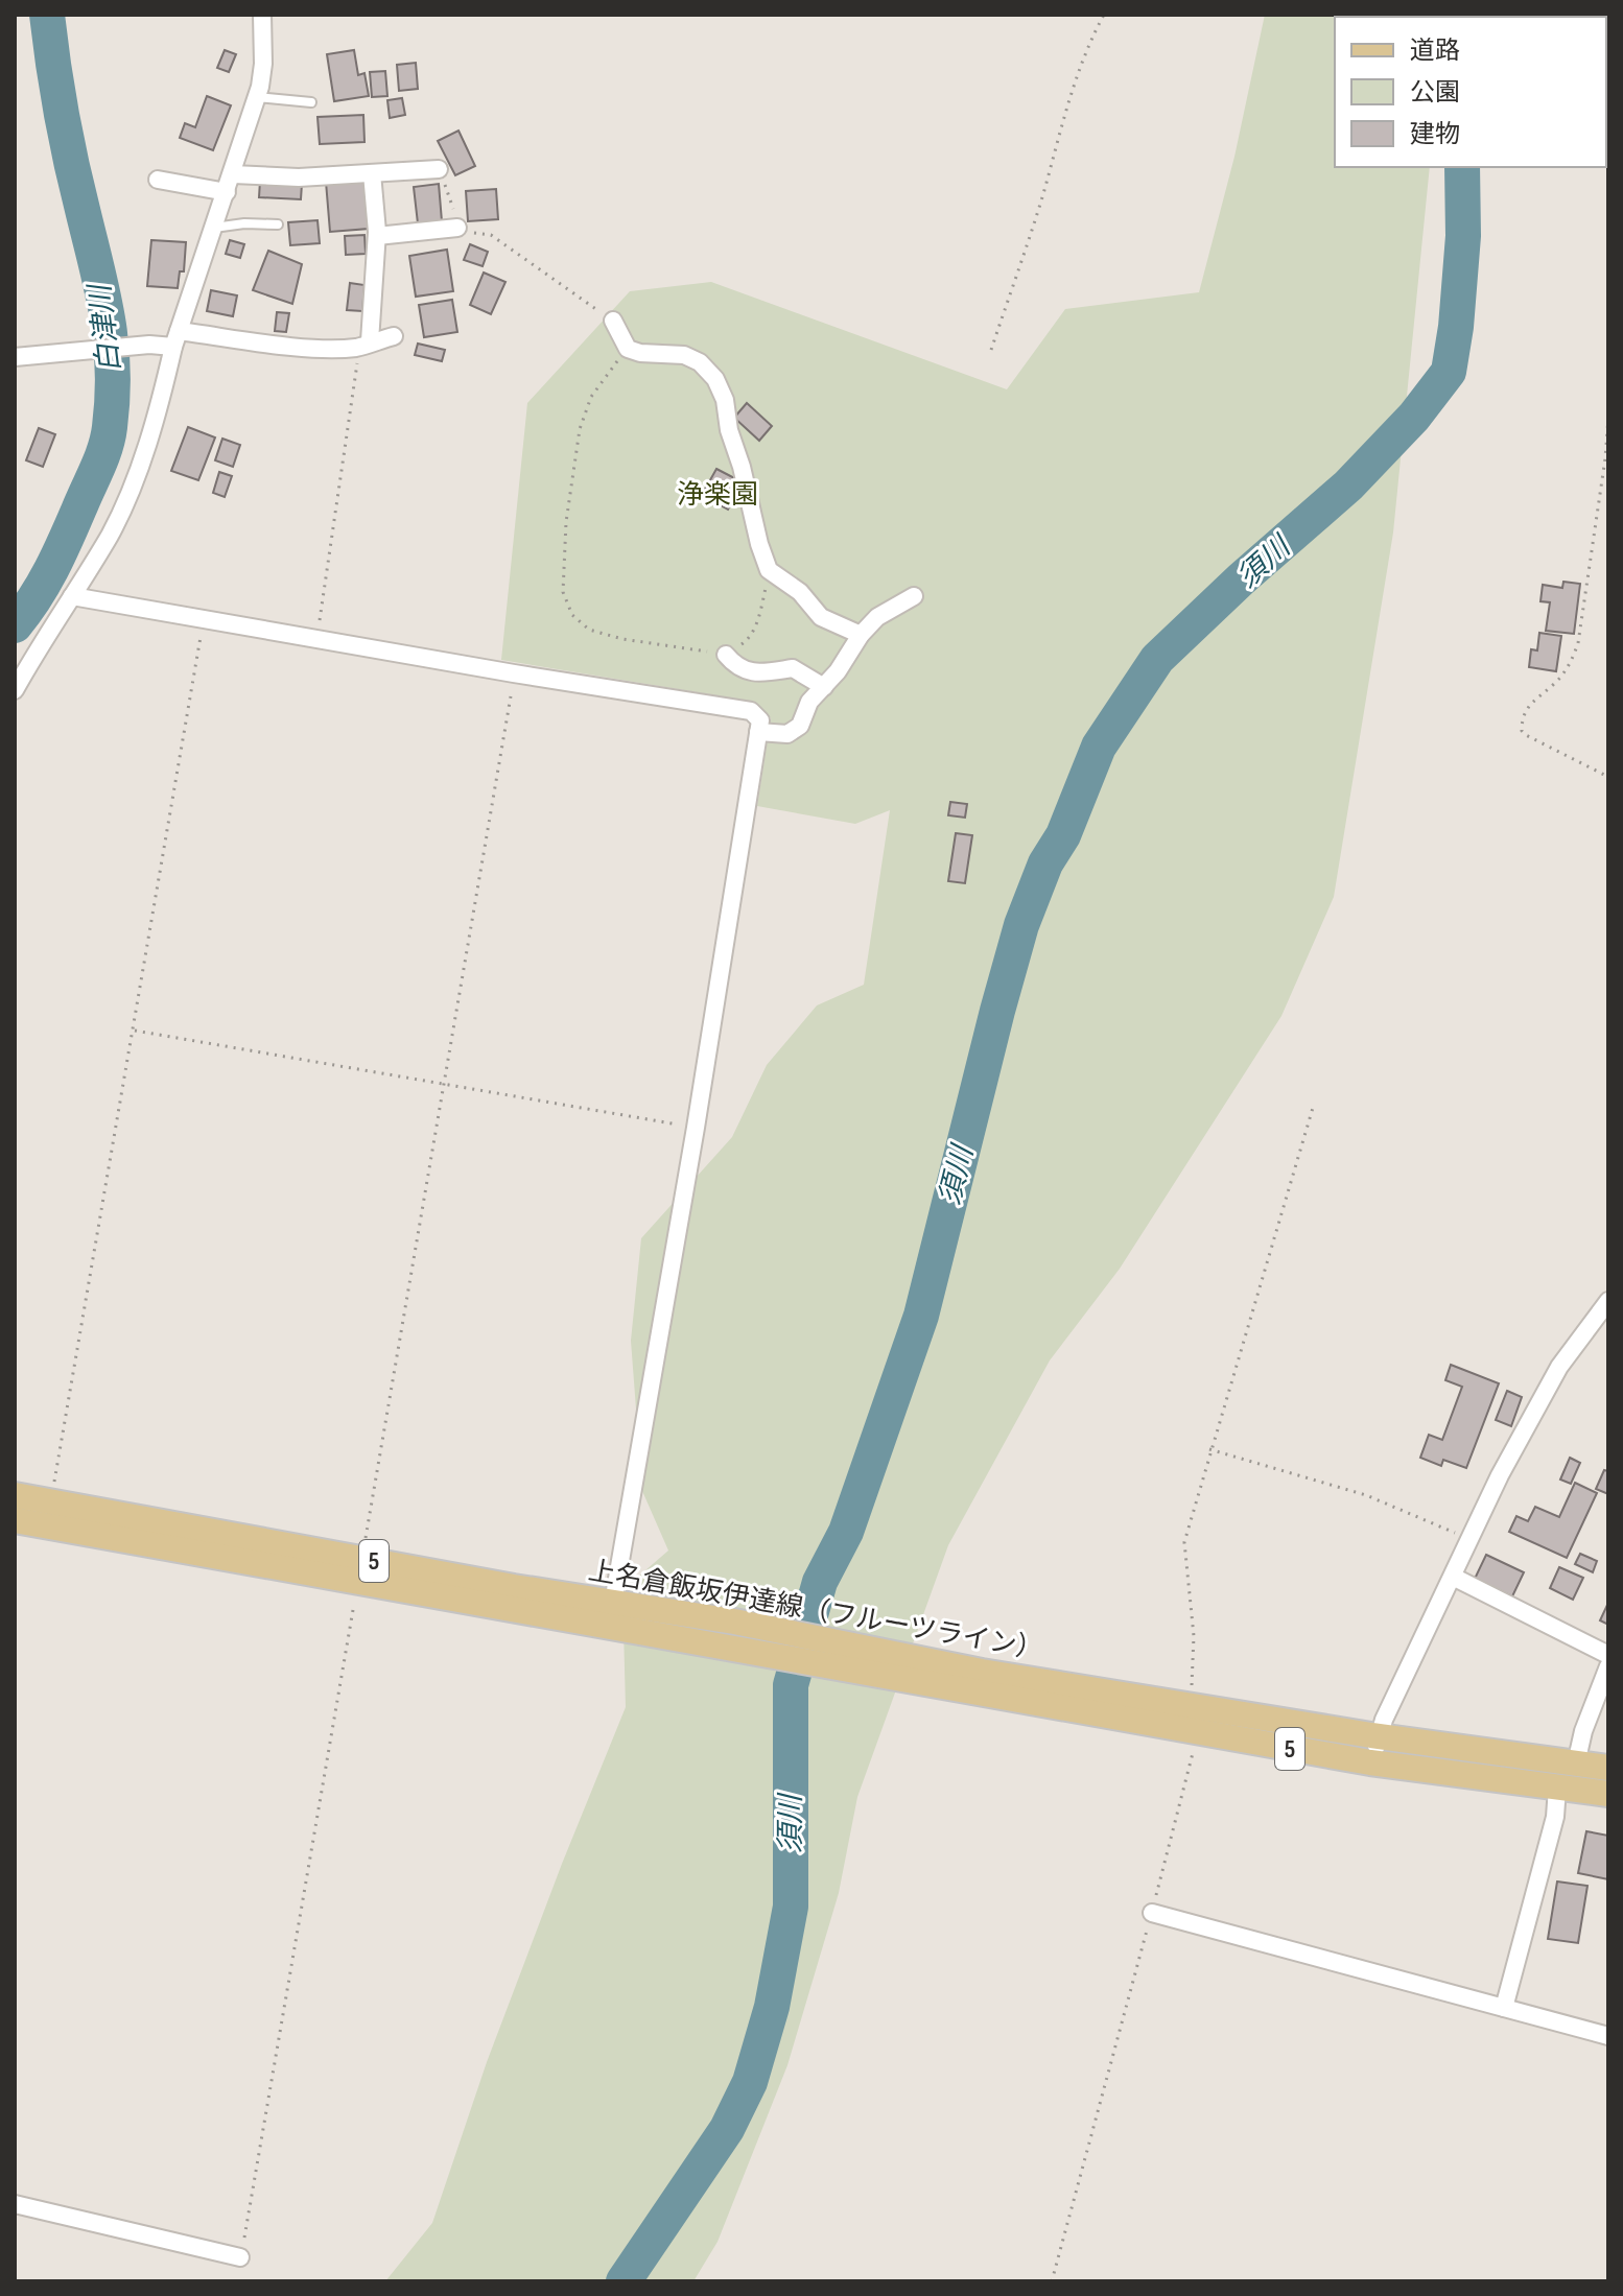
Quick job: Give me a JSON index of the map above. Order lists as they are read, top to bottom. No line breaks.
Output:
{"streets":{"main road":["5","上名倉飯坂伊達線（フルーツライン）"]},"water":["白津川","須川"],"parks":["浄楽園"],"legend":["道路","公園","建物"]}
